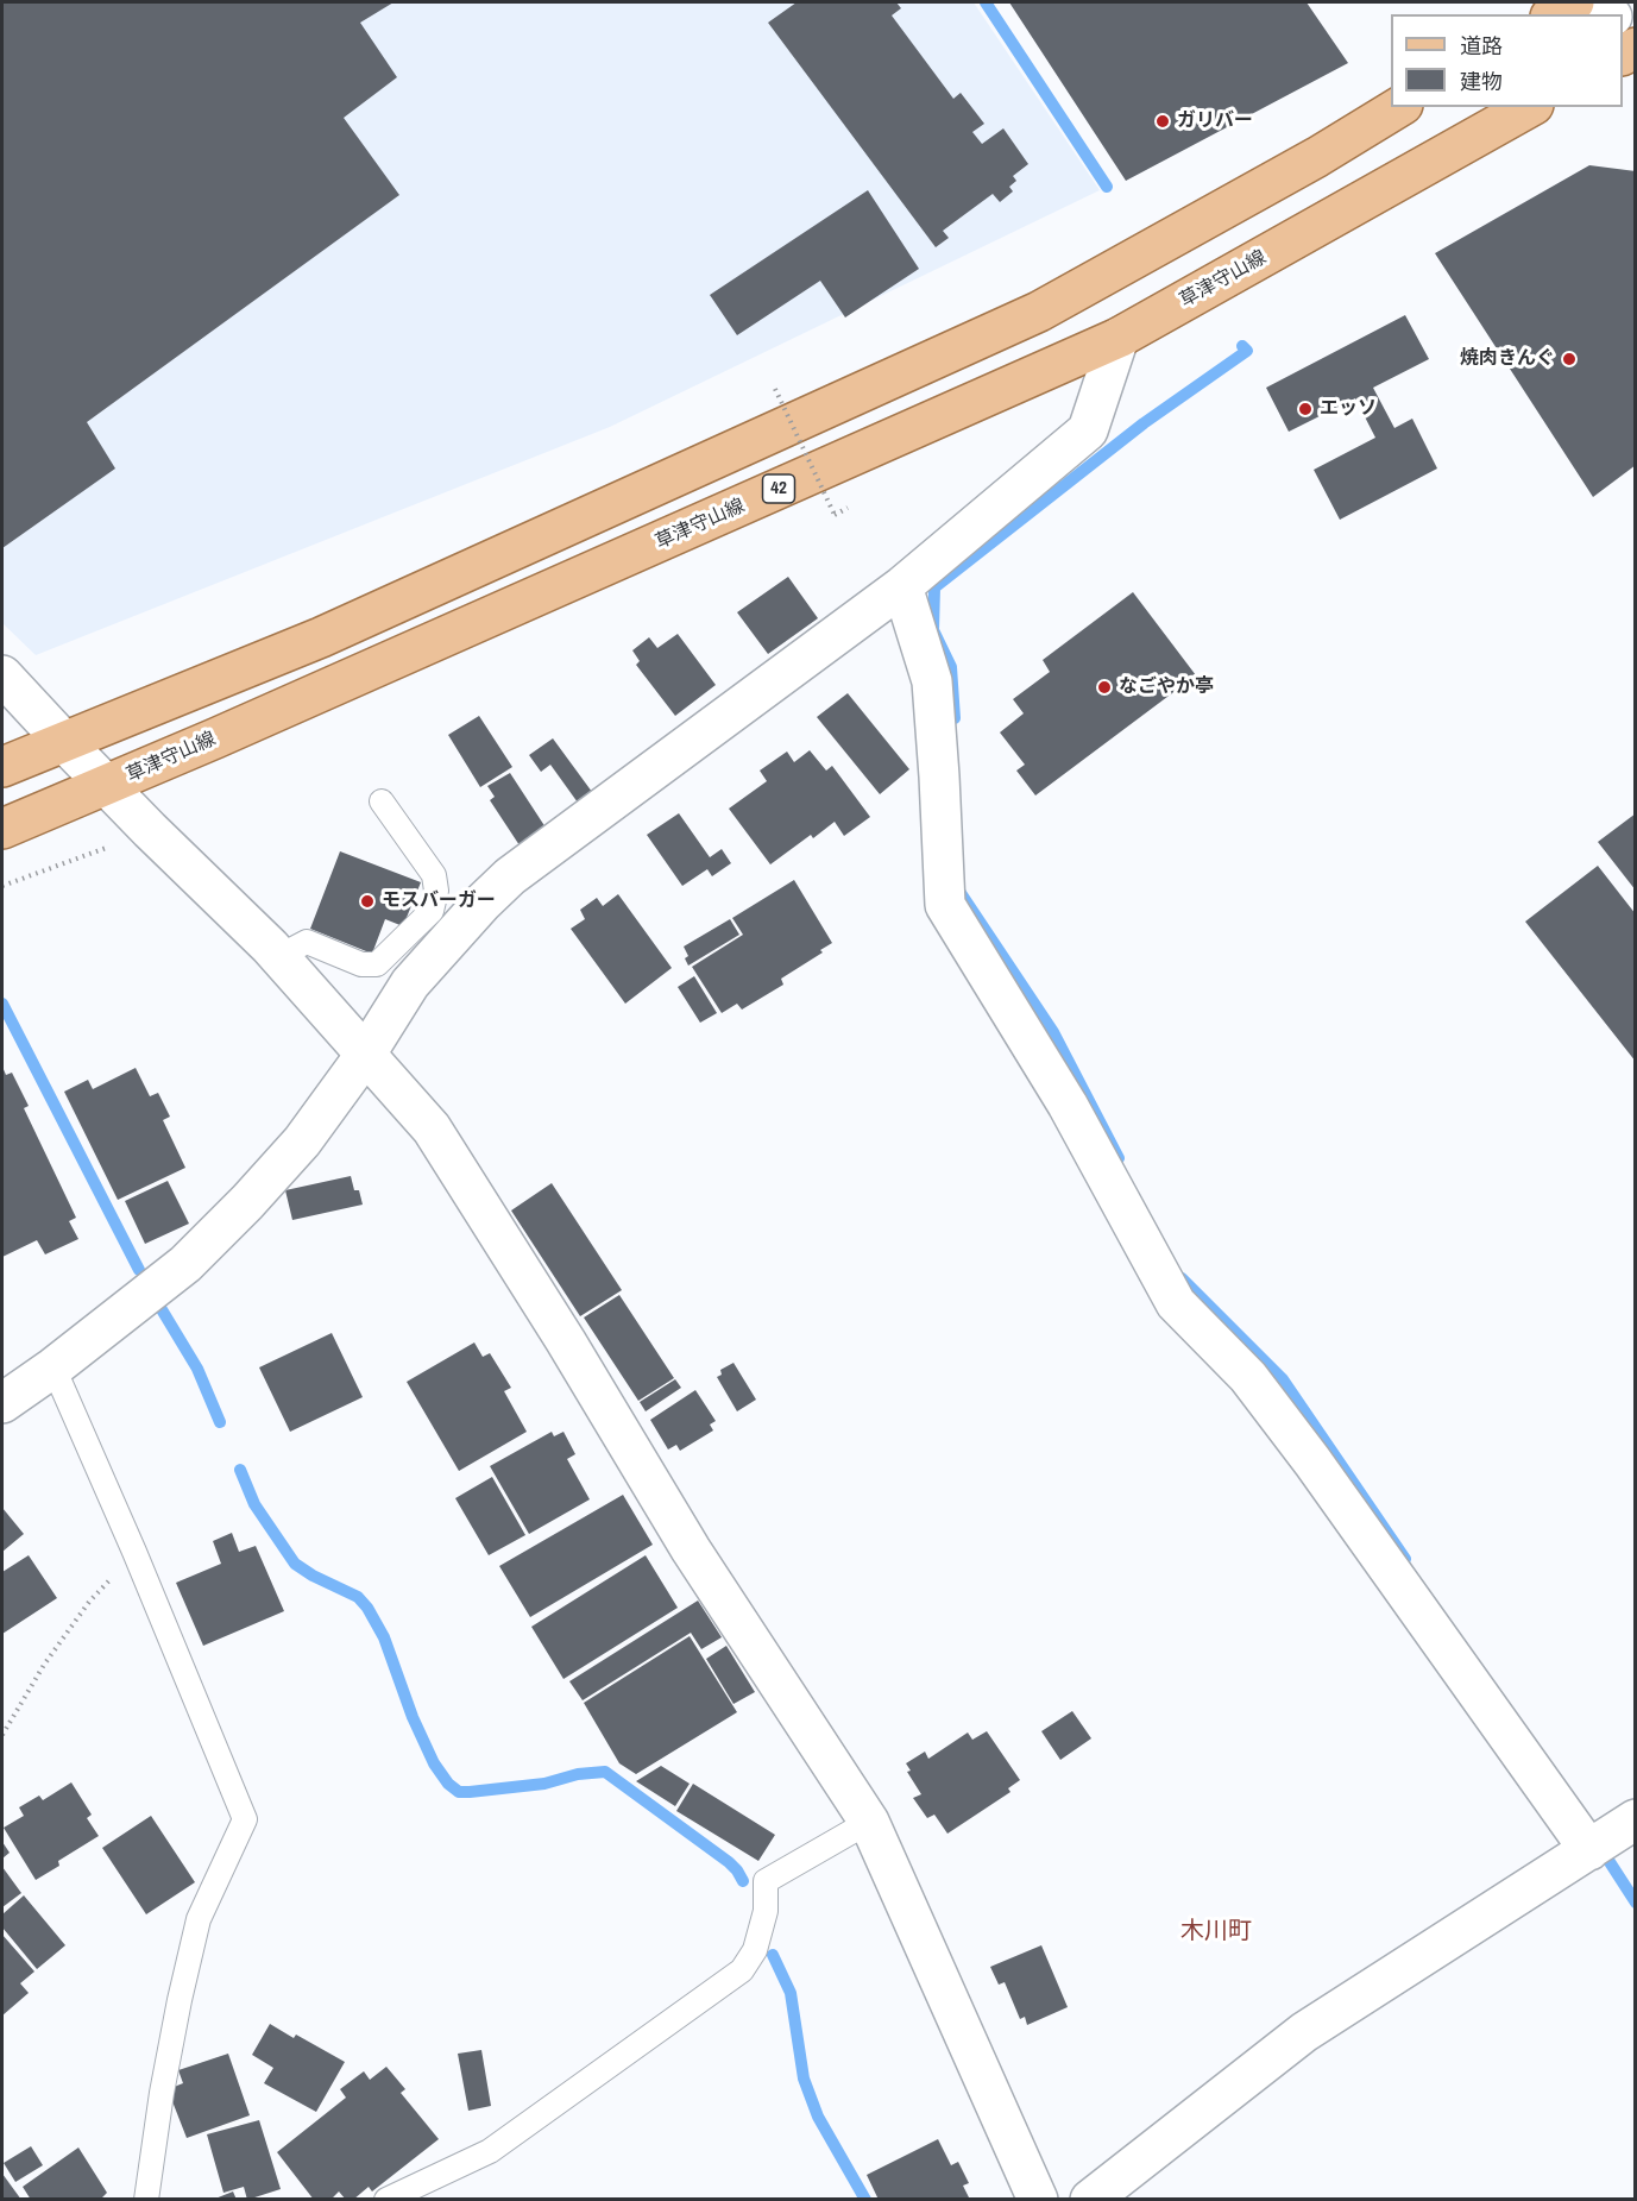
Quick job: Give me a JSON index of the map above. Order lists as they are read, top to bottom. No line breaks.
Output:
{"streets":{"main road":["草津守山線","42"]},"districts":["木川町"],"places":["ガリバー","焼肉きんぐ","エッソ","なごやか亭","モスバーガー"],"legend":["道路","建物"]}
